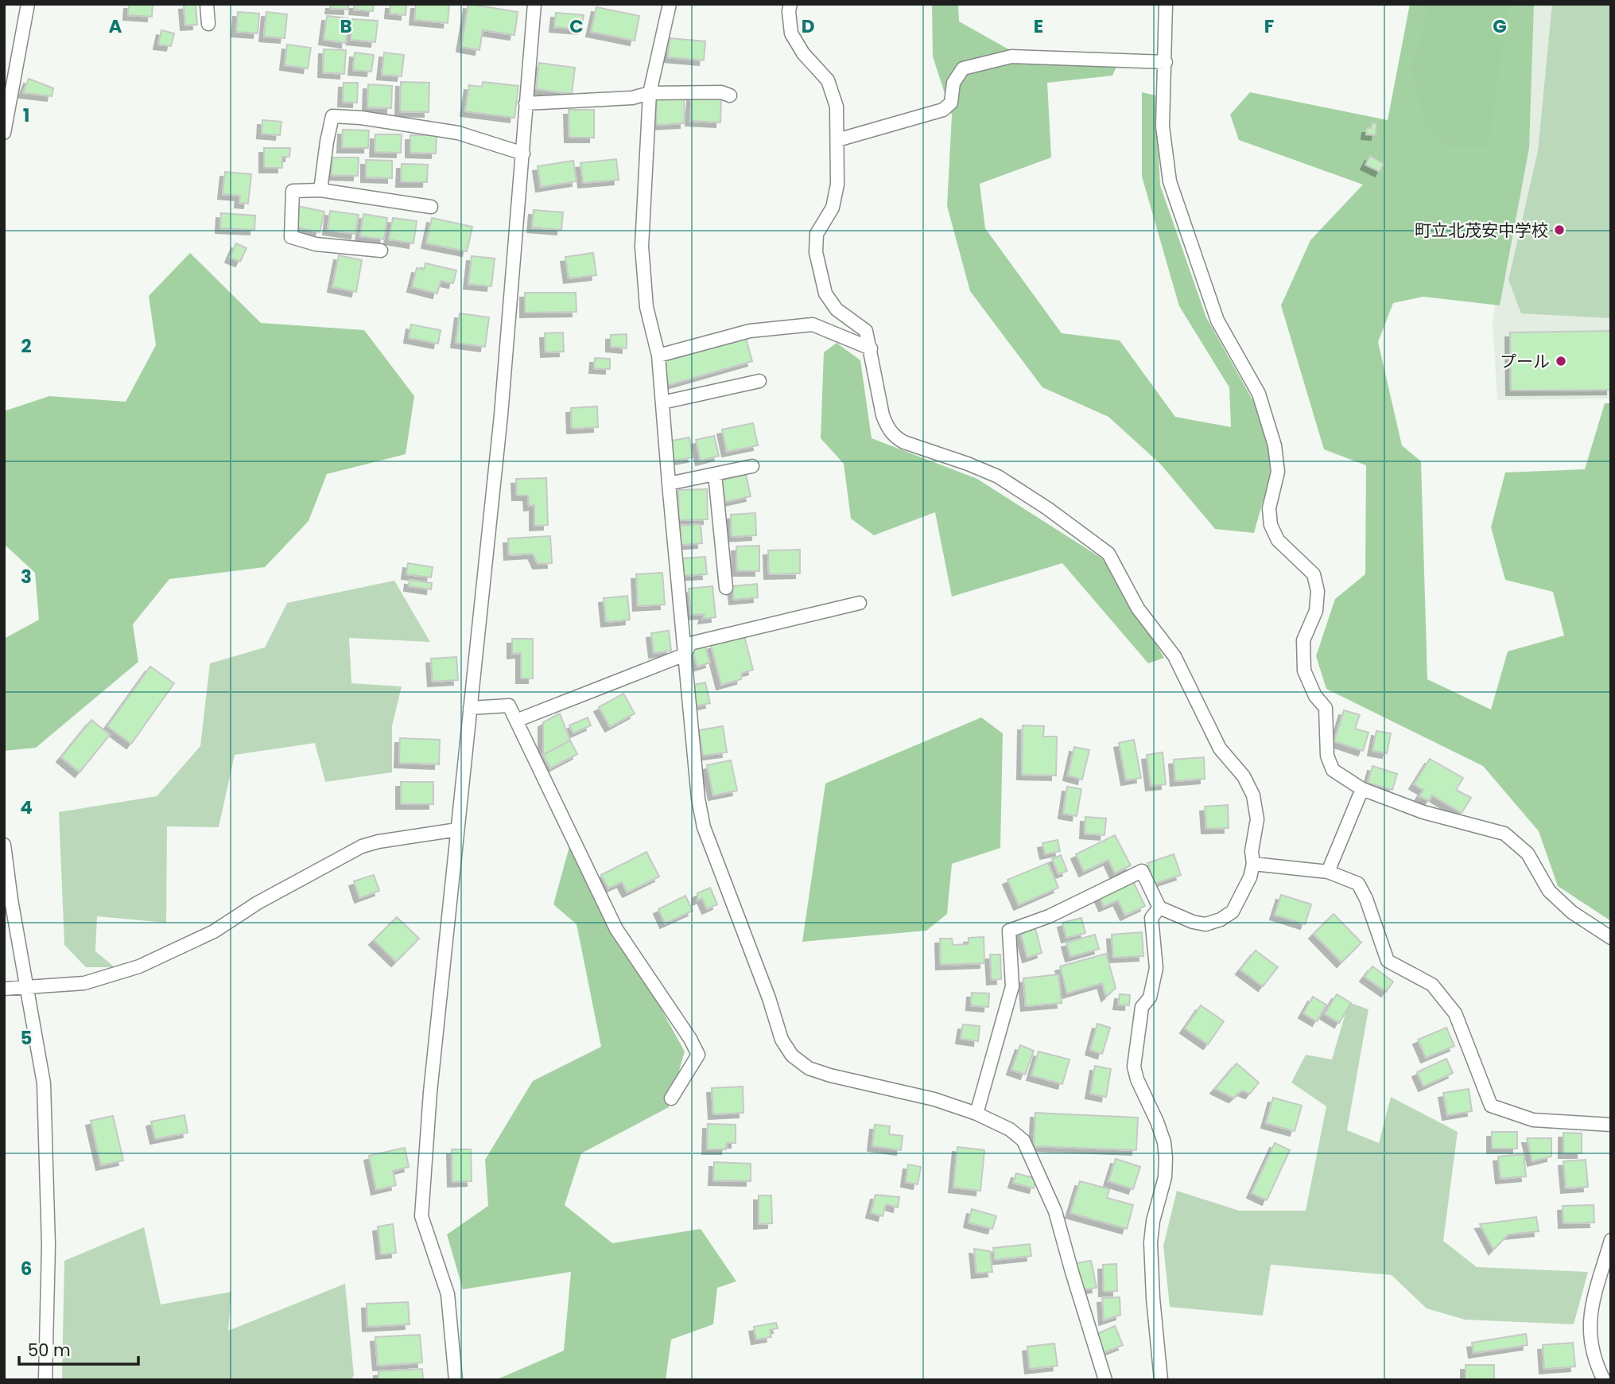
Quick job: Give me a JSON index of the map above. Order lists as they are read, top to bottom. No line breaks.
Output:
{"places":["町立北茂安中学校","プール"],"scale_bar":"50 m","grid":{"columns":["A","B","C","D","E","F","G"],"rows":["1","2","3","4","5","6"]}}
